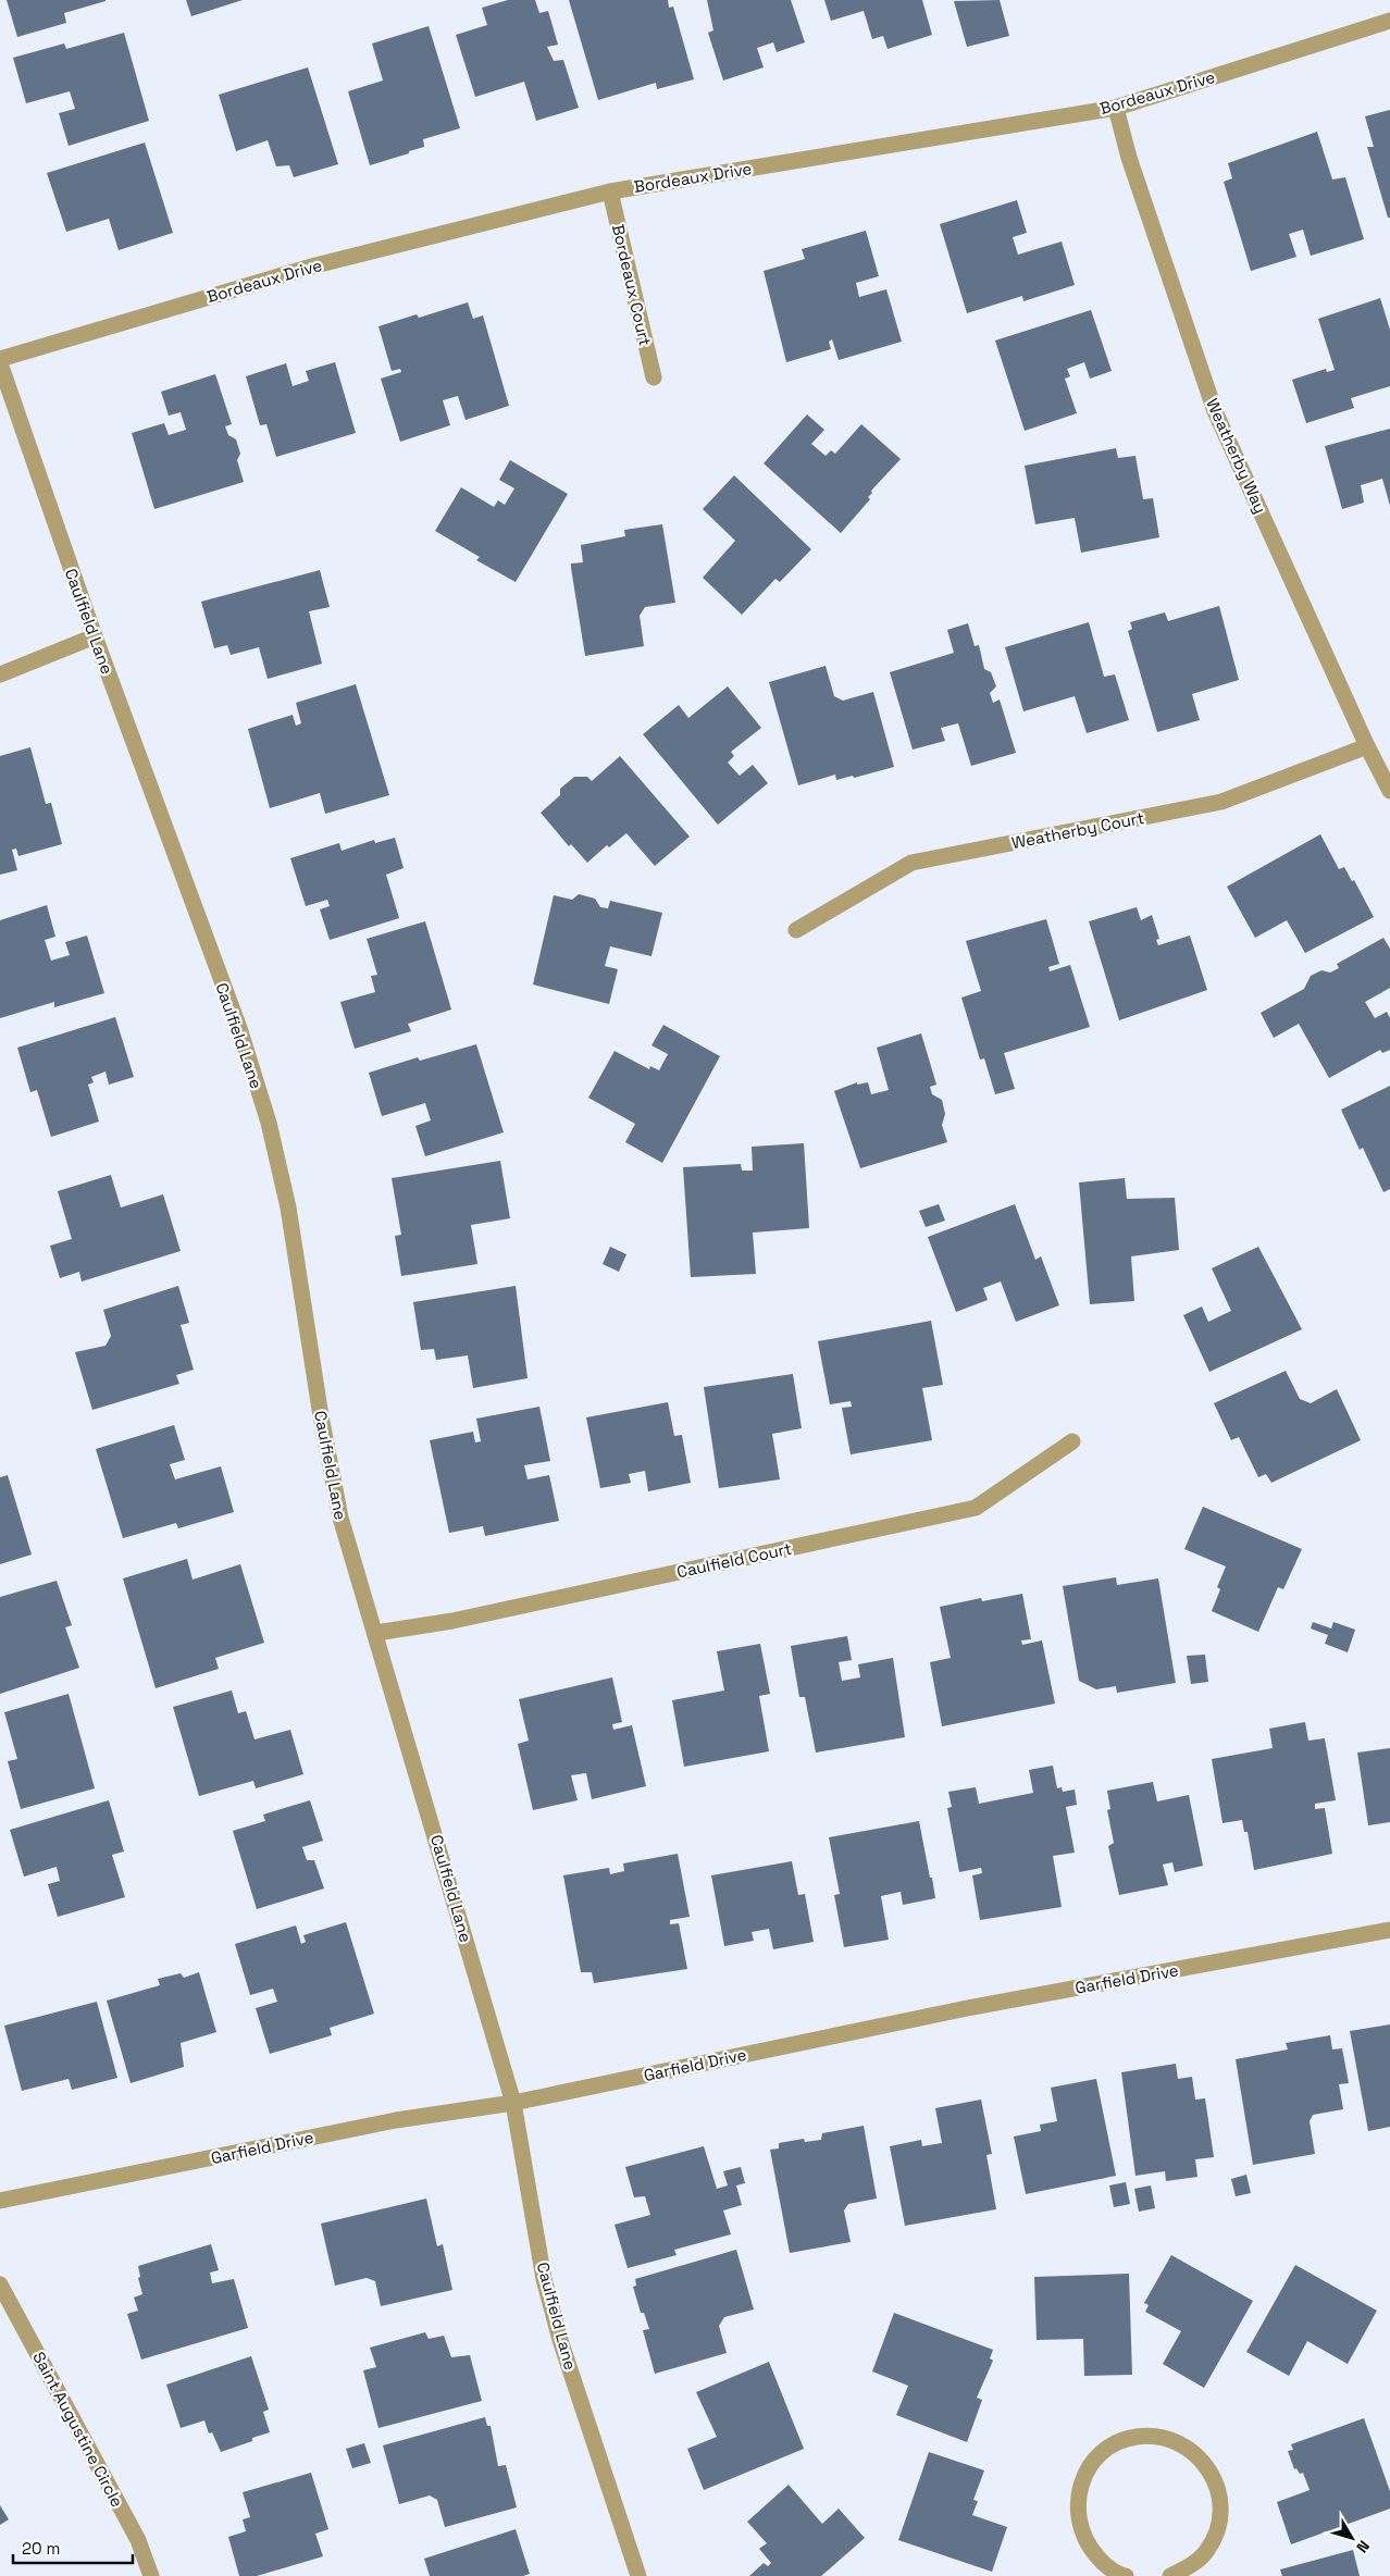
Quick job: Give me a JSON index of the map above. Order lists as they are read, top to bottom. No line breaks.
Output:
{"streets":{"street":["Bordeaux Drive","Bordeaux Court","Weatherby Way","Caulfield Lane","Weatherby Court","Caulfield Court","Garfield Drive","Saint Augustine Circle"]},"crossings":[["Bordeaux Drive","Bordeaux Court"],["Bordeaux Drive","Weatherby Way"],["Weatherby Way","Weatherby Court"],["Caulfield Lane","Caulfield Court"],["Caulfield Lane","Garfield Drive"]],"scale_bar":"20 m","north":"bottom right"}
